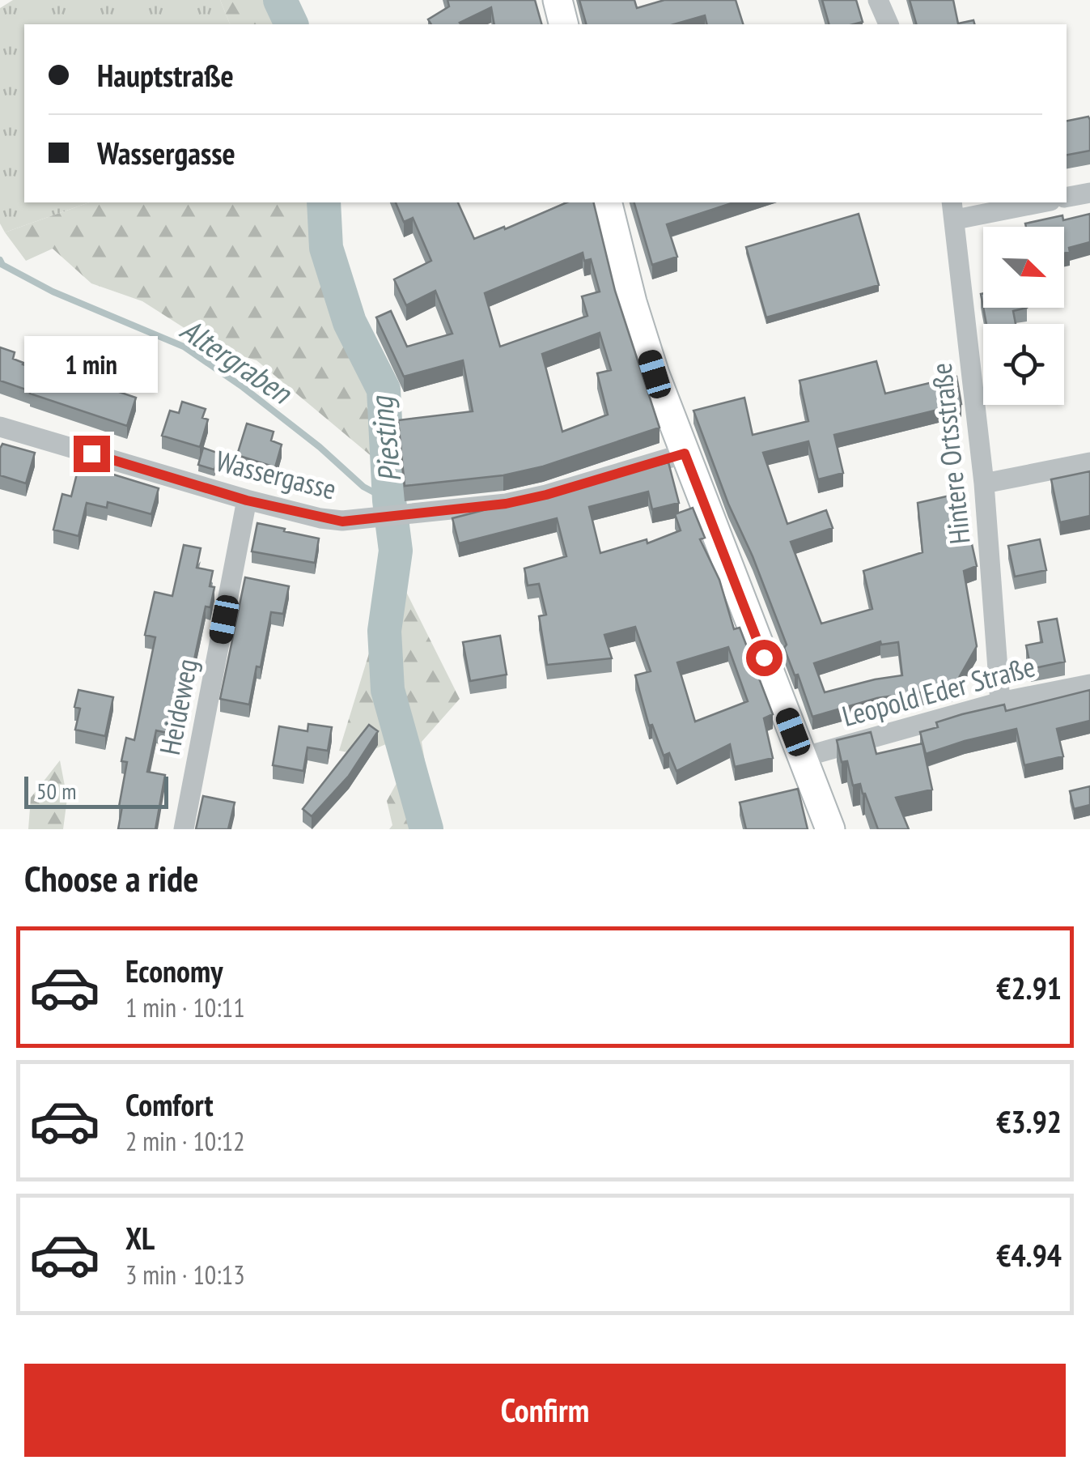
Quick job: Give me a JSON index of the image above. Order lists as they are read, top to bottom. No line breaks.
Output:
{"streets":{"street":["Hintere Ortsstraße","Wassergasse","Leopold Eder Straße","Heideweg"]},"crossings":[["Hintere Ortsstraße","Leopold Eder Straße"],["Wassergasse","Heideweg"]],"water":["Altergraben","Piesting"],"scale_bar":"50 m","north":"bottom right","page":{"banner":["Hauptstraße","Wassergasse"],"bubble":"1 min","scale":"50 m","heading":"Choose a ride","list":[{"name":"Economy","note":"1 min · 10:11","value":"€2.91"},{"name":"Comfort","note":"2 min · 10:12","value":"€3.92"},{"name":"XL","note":"3 min · 10:13","value":"€4.94"}],"buttons":"Confirm"}}
